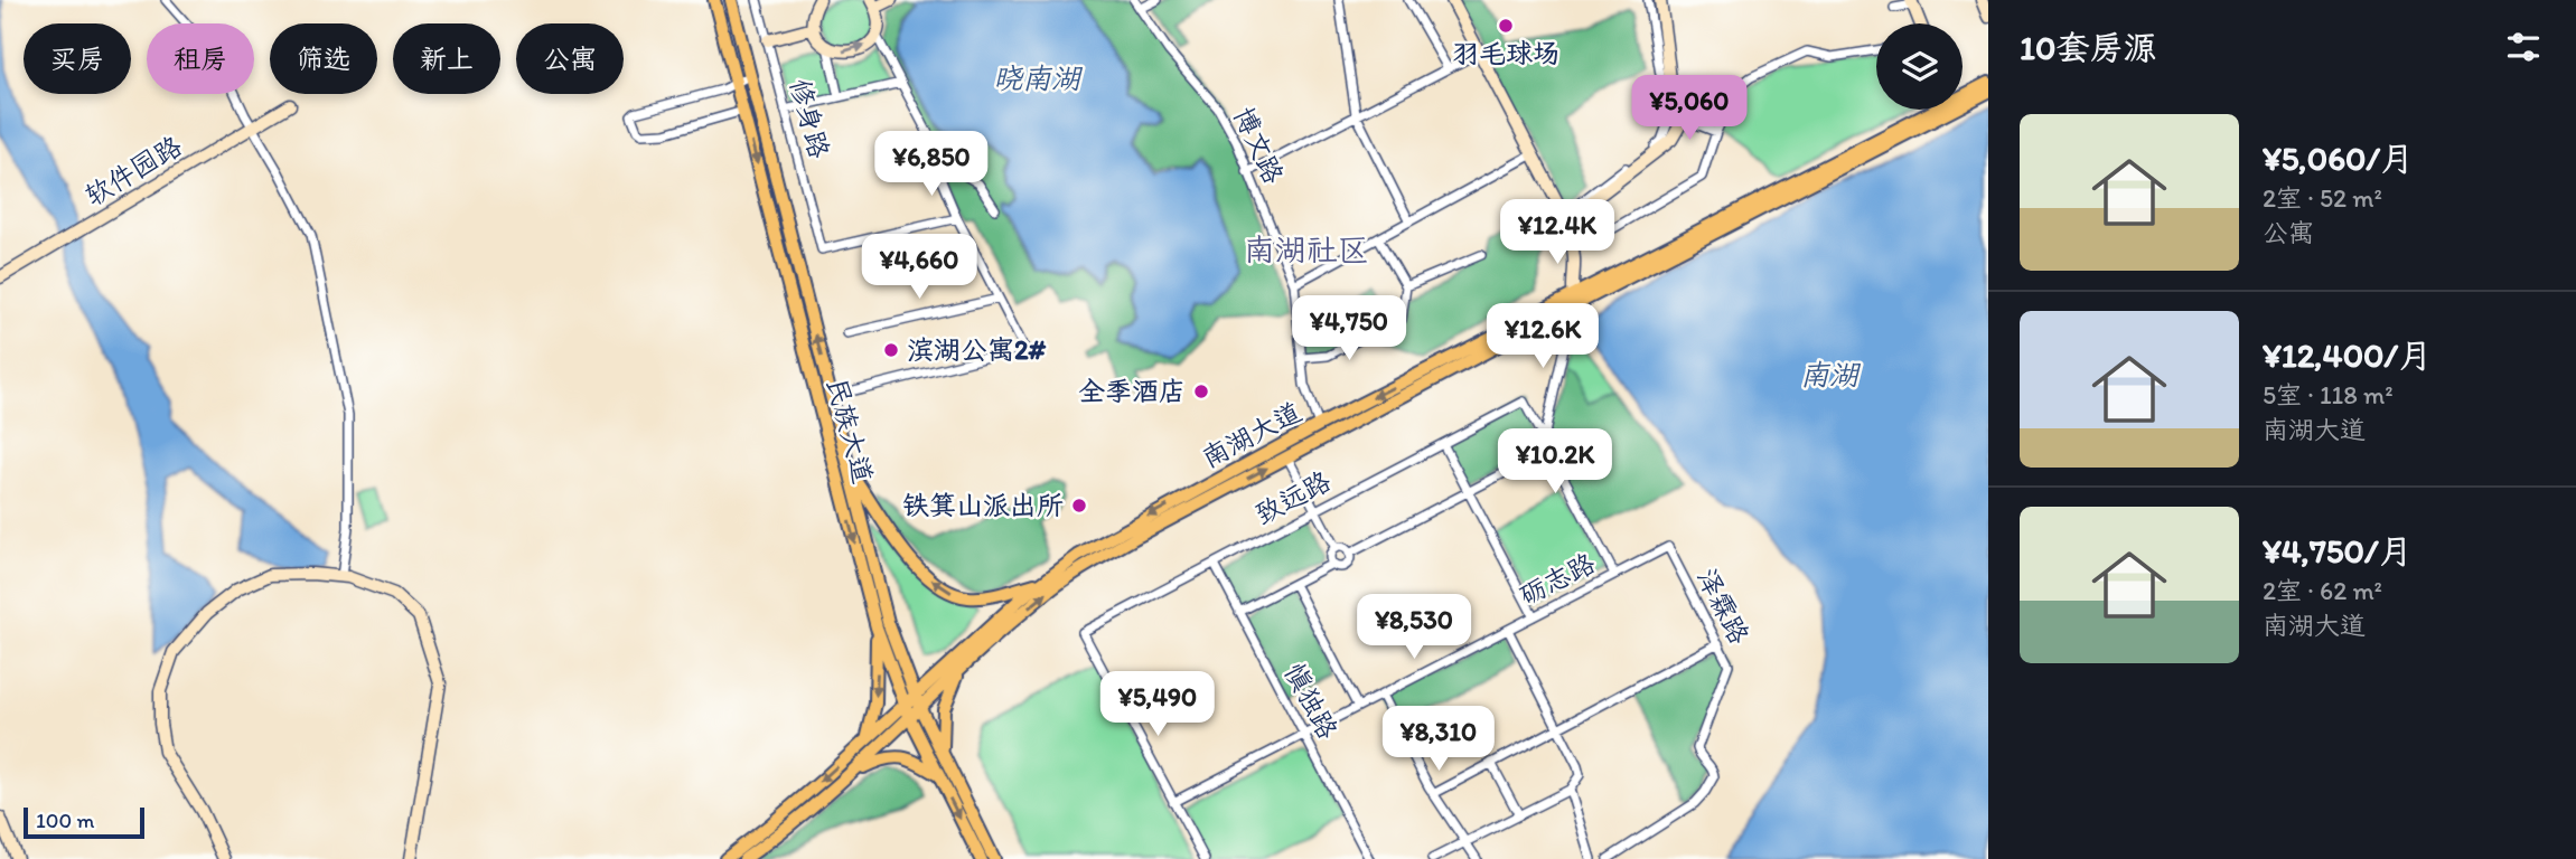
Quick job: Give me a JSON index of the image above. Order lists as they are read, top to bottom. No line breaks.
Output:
{"streets":{"main road":["民族大道","南湖大道"],"street":["修身路","博文路","软件园路","致远路","砺志路","泽霖路","慎独路"]},"crossings":[["博文路","南湖大道"],["民族大道","南湖大道"],["致远路","砺志路"],["致远路","慎独路"],["砺志路","泽霖路"],["砺志路","慎独路"]],"districts":["南湖社区"],"water":["晓南湖","南湖"],"places":["羽毛球场","滨湖公寓2#","全季酒店","铁箕山派出所"],"scale_bar":"100 m","page":{"heading":"10套房源","chip":["买房","租房","筛选","新上","公寓"],"price":["¥5,060","¥6,850","¥12.4K","¥4,660","¥4,750","¥12.6K","¥10.2K","¥8,530","¥5,490","¥8,310"],"list":[{"name":"¥5,060/月","note":"2室 · 52 m² · 公寓"},{"name":"¥12,400/月","note":"5室 · 118 m² · 南湖大道"},{"name":"¥4,750/月","note":"2室 · 62 m² · 南湖大道"}],"scale":"100 m"}}
